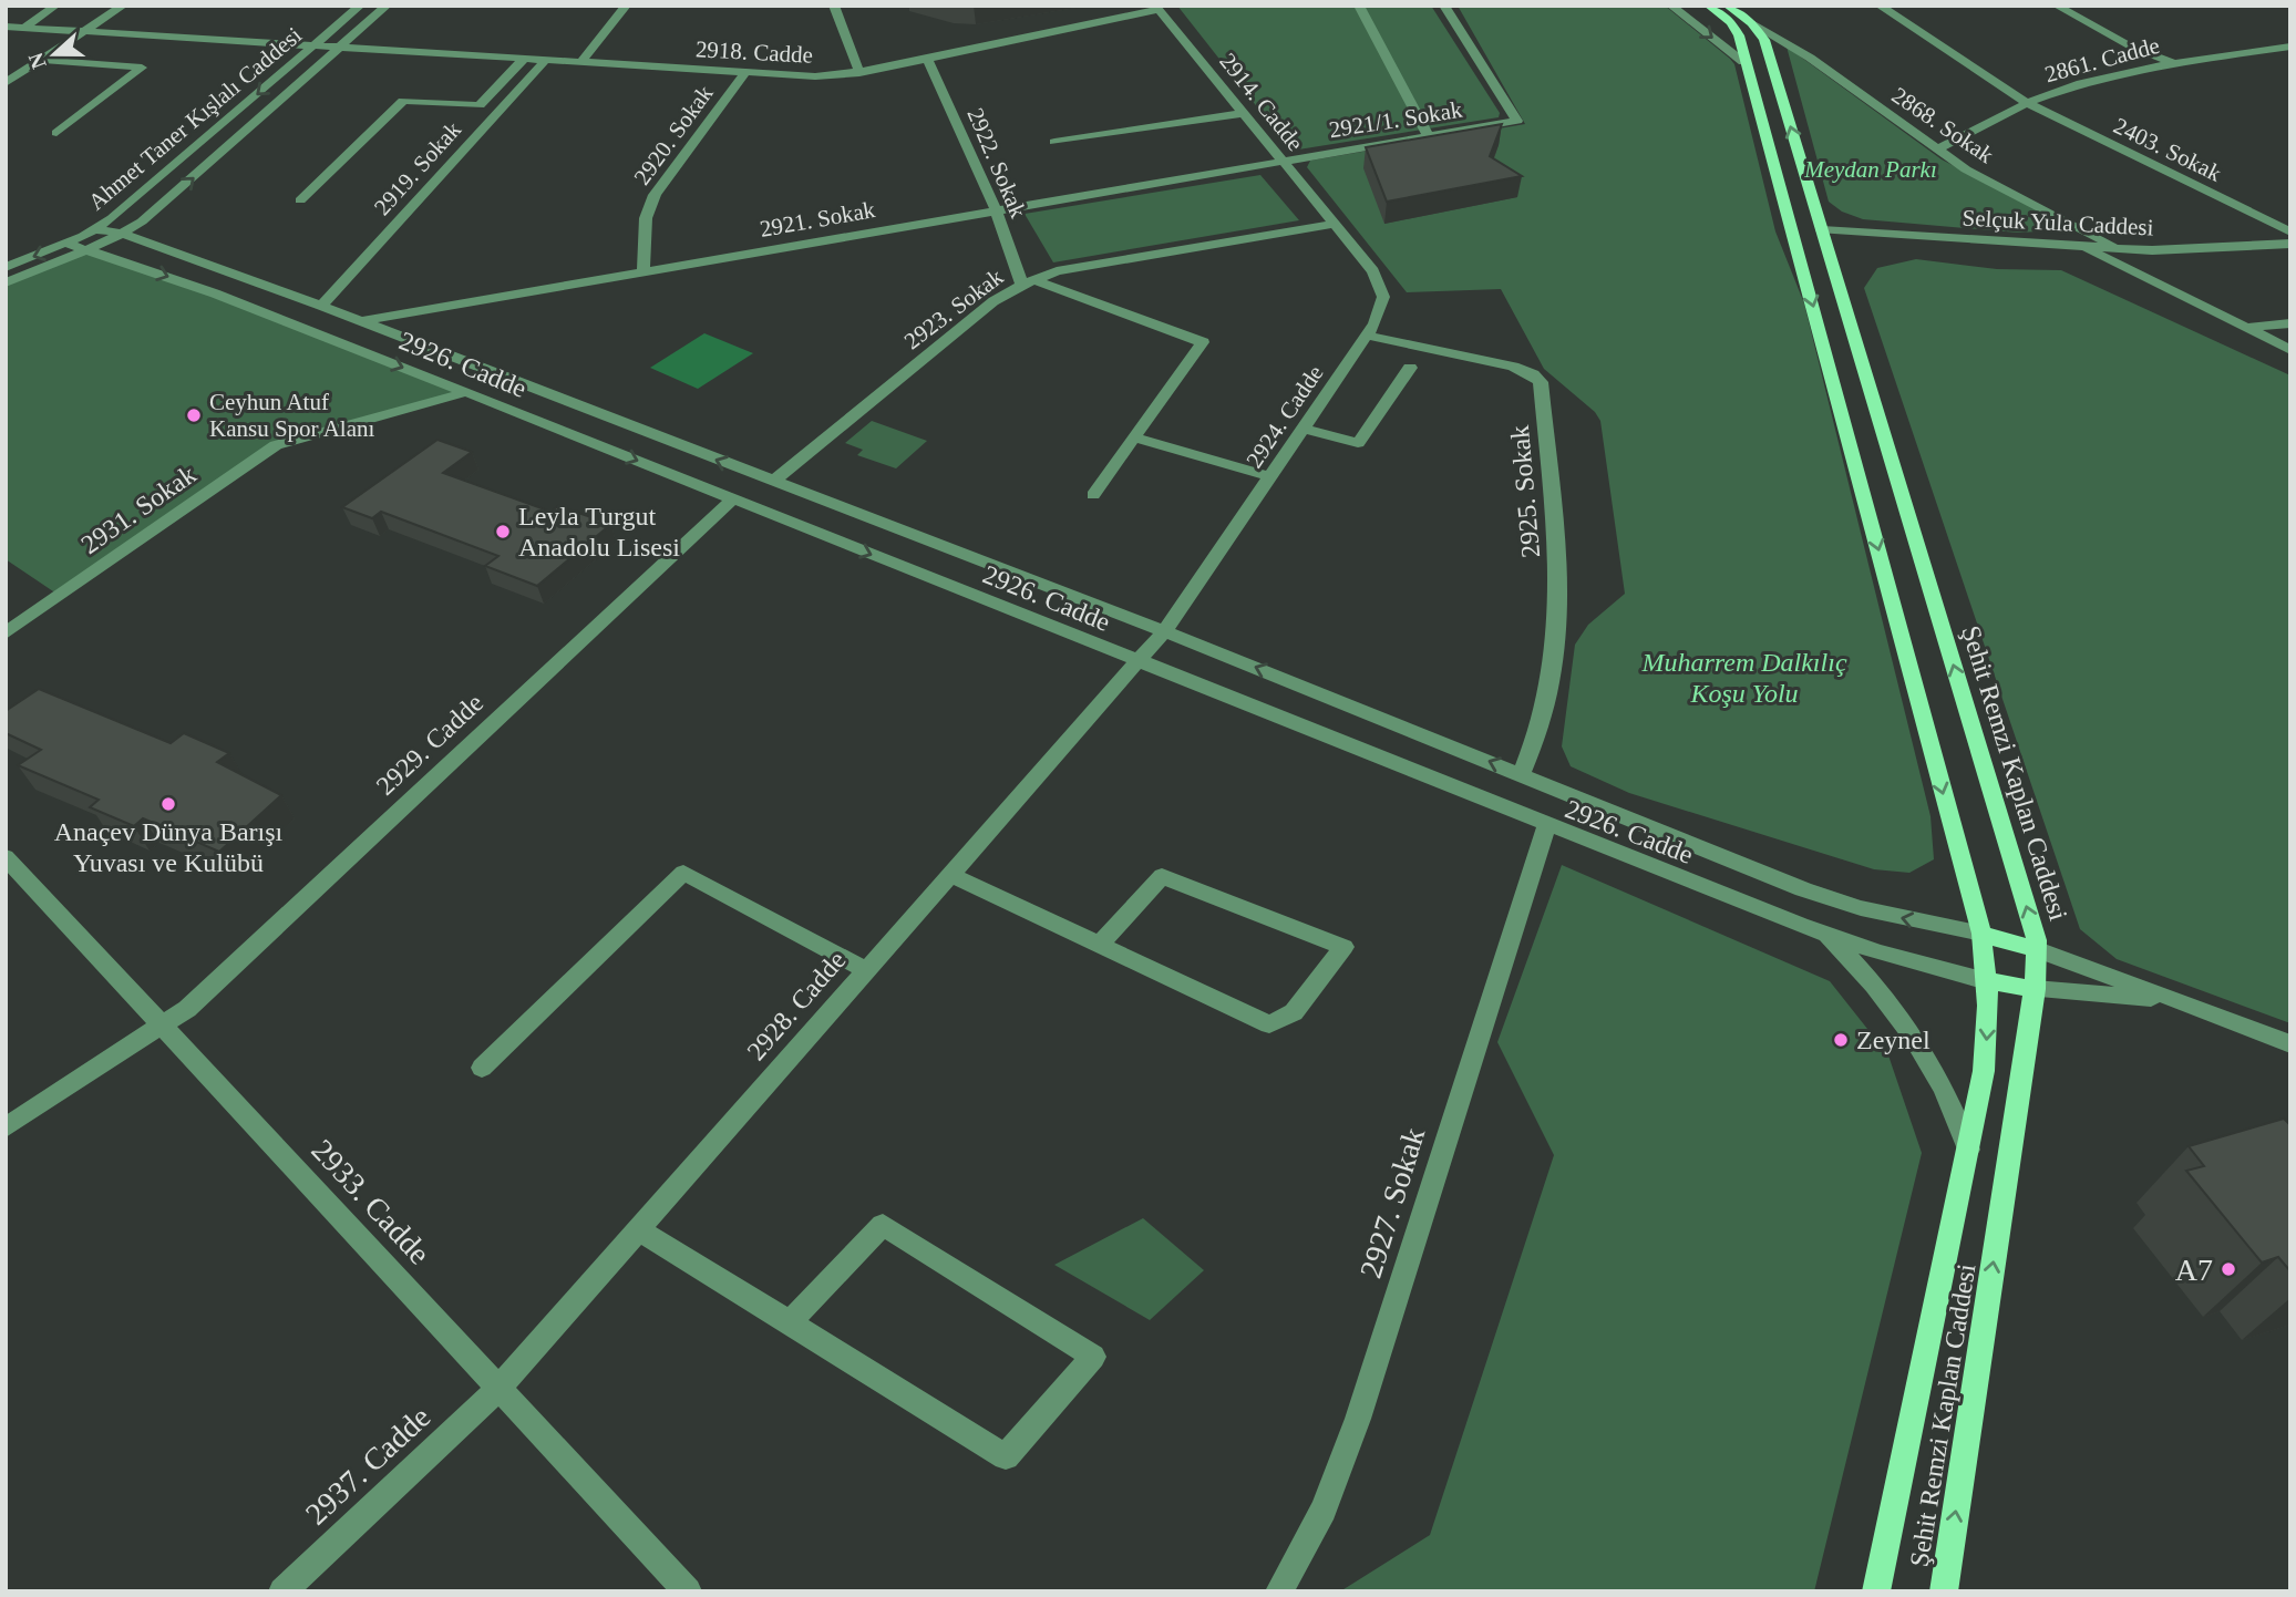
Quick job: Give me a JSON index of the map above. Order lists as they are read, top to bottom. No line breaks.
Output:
{"streets":{"main road":["Şehit Remzi Kaplan Caddesi"],"street":["2918. Cadde","2861. Cadde","2914. Cadde","Ahmet Taner Kışlalı Caddesi","2921/1. Sokak","2868. Sokak","2920. Sokak","2403. Sokak","2922. Sokak","2919. Sokak","2921. Sokak","Selçuk Yula Caddesi","2923. Sokak","2926. Cadde","2924. Cadde","2925. Sokak","2931. Sokak","2929. Cadde","2928. Cadde","2933. Cadde","2927. Sokak","2937. Cadde"]},"crossings":[["2918. Cadde","2914. Cadde"],["2918. Cadde","Ahmet Taner Kışlalı Caddesi"],["2918. Cadde","2920. Sokak"],["2918. Cadde","2922. Sokak"],["2918. Cadde","2919. Sokak"],["2861. Cadde","2868. Sokak"],["2861. Cadde","2403. Sokak"],["2914. Cadde","2921/1. Sokak"],["2914. Cadde","2921. Sokak"],["2914. Cadde","2923. Sokak"],["2914. Cadde","2924. Cadde"],["Ahmet Taner Kışlalı Caddesi","2926. Cadde"],["2921/1. Sokak","2921. Sokak"],["2868. Sokak","Selçuk Yula Caddesi"],["2868. Sokak","Şehit Remzi Kaplan Caddesi"],["2920. Sokak","2921. Sokak"],["2922. Sokak","2921. Sokak"],["2922. Sokak","2923. Sokak"],["2919. Sokak","2926. Cadde"],["2921. Sokak","2926. Cadde"],["Selçuk Yula Caddesi","Şehit Remzi Kaplan Caddesi"],["2923. Sokak","2926. Cadde"],["2923. Sokak","2924. Cadde"],["2926. Cadde","2924. Cadde"],["2926. Cadde","2925. Sokak"],["2926. Cadde","2931. Sokak"],["2926. Cadde","2929. Cadde"],["2926. Cadde","Şehit Remzi Kaplan Caddesi"],["2926. Cadde","2928. Cadde"],["2926. Cadde","2927. Sokak"],["2924. Cadde","2925. Sokak"],["2924. Cadde","2928. Cadde"],["2929. Cadde","2933. Cadde"],["2928. Cadde","2933. Cadde"],["2928. Cadde","2937. Cadde"],["2933. Cadde","2937. Cadde"]],"parks":["Meydan Parkı","Muharrem Dalkılıç Koşu Yolu"],"places":["Ceyhun Atuf Kansu Spor Alanı","Leyla Turgut Anadolu Lisesi","Anaçev Dünya Barışı Yuvası ve Kulübü","Zeynel","A7"],"north":"left"}
